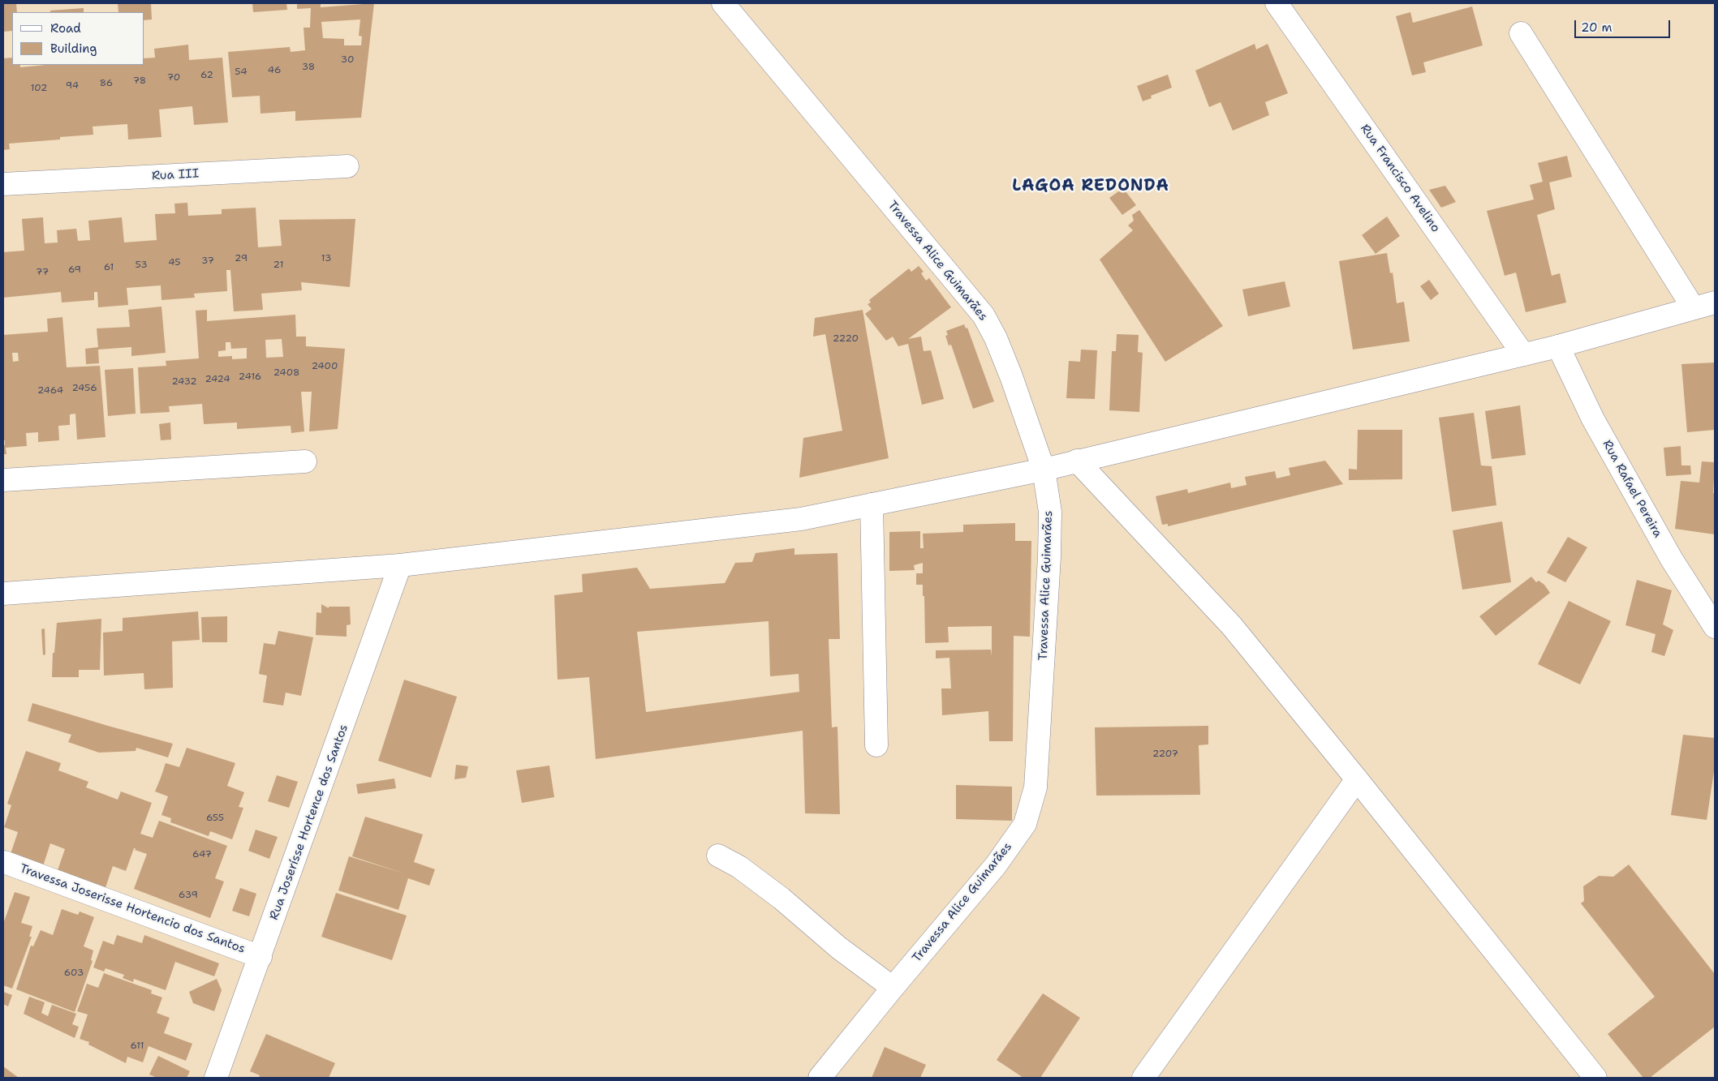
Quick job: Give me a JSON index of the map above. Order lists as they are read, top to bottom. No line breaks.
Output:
{"streets":{"street":["Rua III","Rua Francisco Avelino","Travessa Alice Guimarães","Rua Rafael Pereira","Rua Joserísse Hortence dos Santos","Travessa Joserisse Hortencio dos Santos"]},"crossings":[["Rua Joserísse Hortence dos Santos","Travessa Joserisse Hortencio dos Santos"]],"districts":["LAGOA REDONDA"],"house_numbers":["30","38","46","54","62","70","78","86","94","102","29","13","37","45","53","21","61","69","77","2220","2400","2408","2416","2424","2432","2456","2464","2207","655","647","639","603","611"],"legend":["Road","Building"],"scale_bar":"20 m"}
